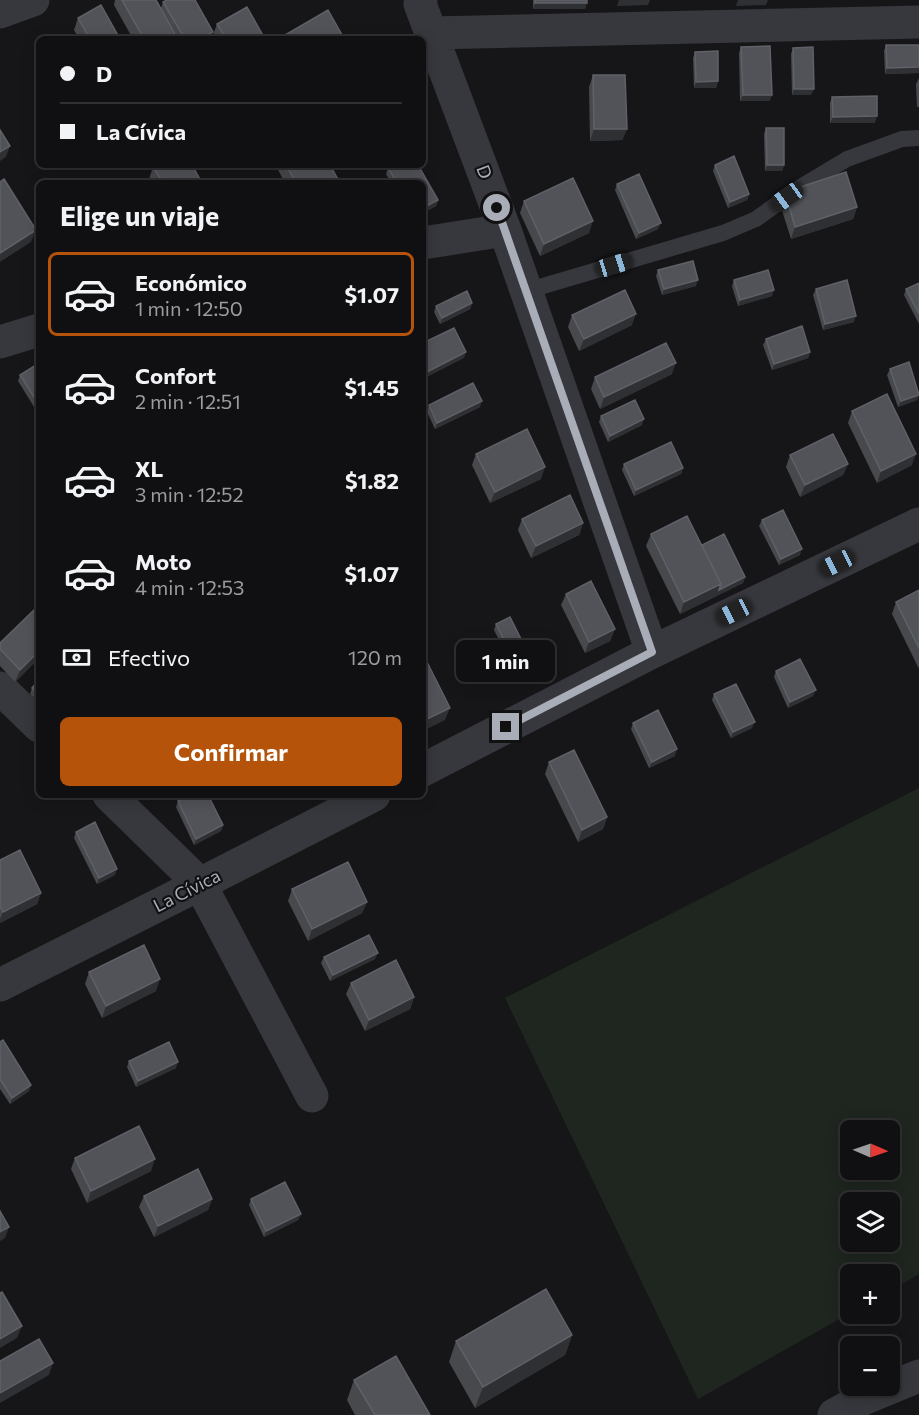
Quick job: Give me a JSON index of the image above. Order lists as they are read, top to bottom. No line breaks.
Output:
{"streets":{"street":["D","La Cívica"]},"north":"right","page":{"banner":["D","La Cívica"],"heading":"Elige un viaje","list":[{"name":"Económico","note":"1 min · 12:50","value":"$1.07"},{"name":"Confort","note":"2 min · 12:51","value":"$1.45"},{"name":"XL","note":"3 min · 12:52","value":"$1.82"},{"name":"Moto","note":"4 min · 12:53","value":"$1.07"}],"pay":["Efectivo","120 m"],"bubble":"1 min","buttons":"Confirmar","map_buttons":["+","−"]}}
